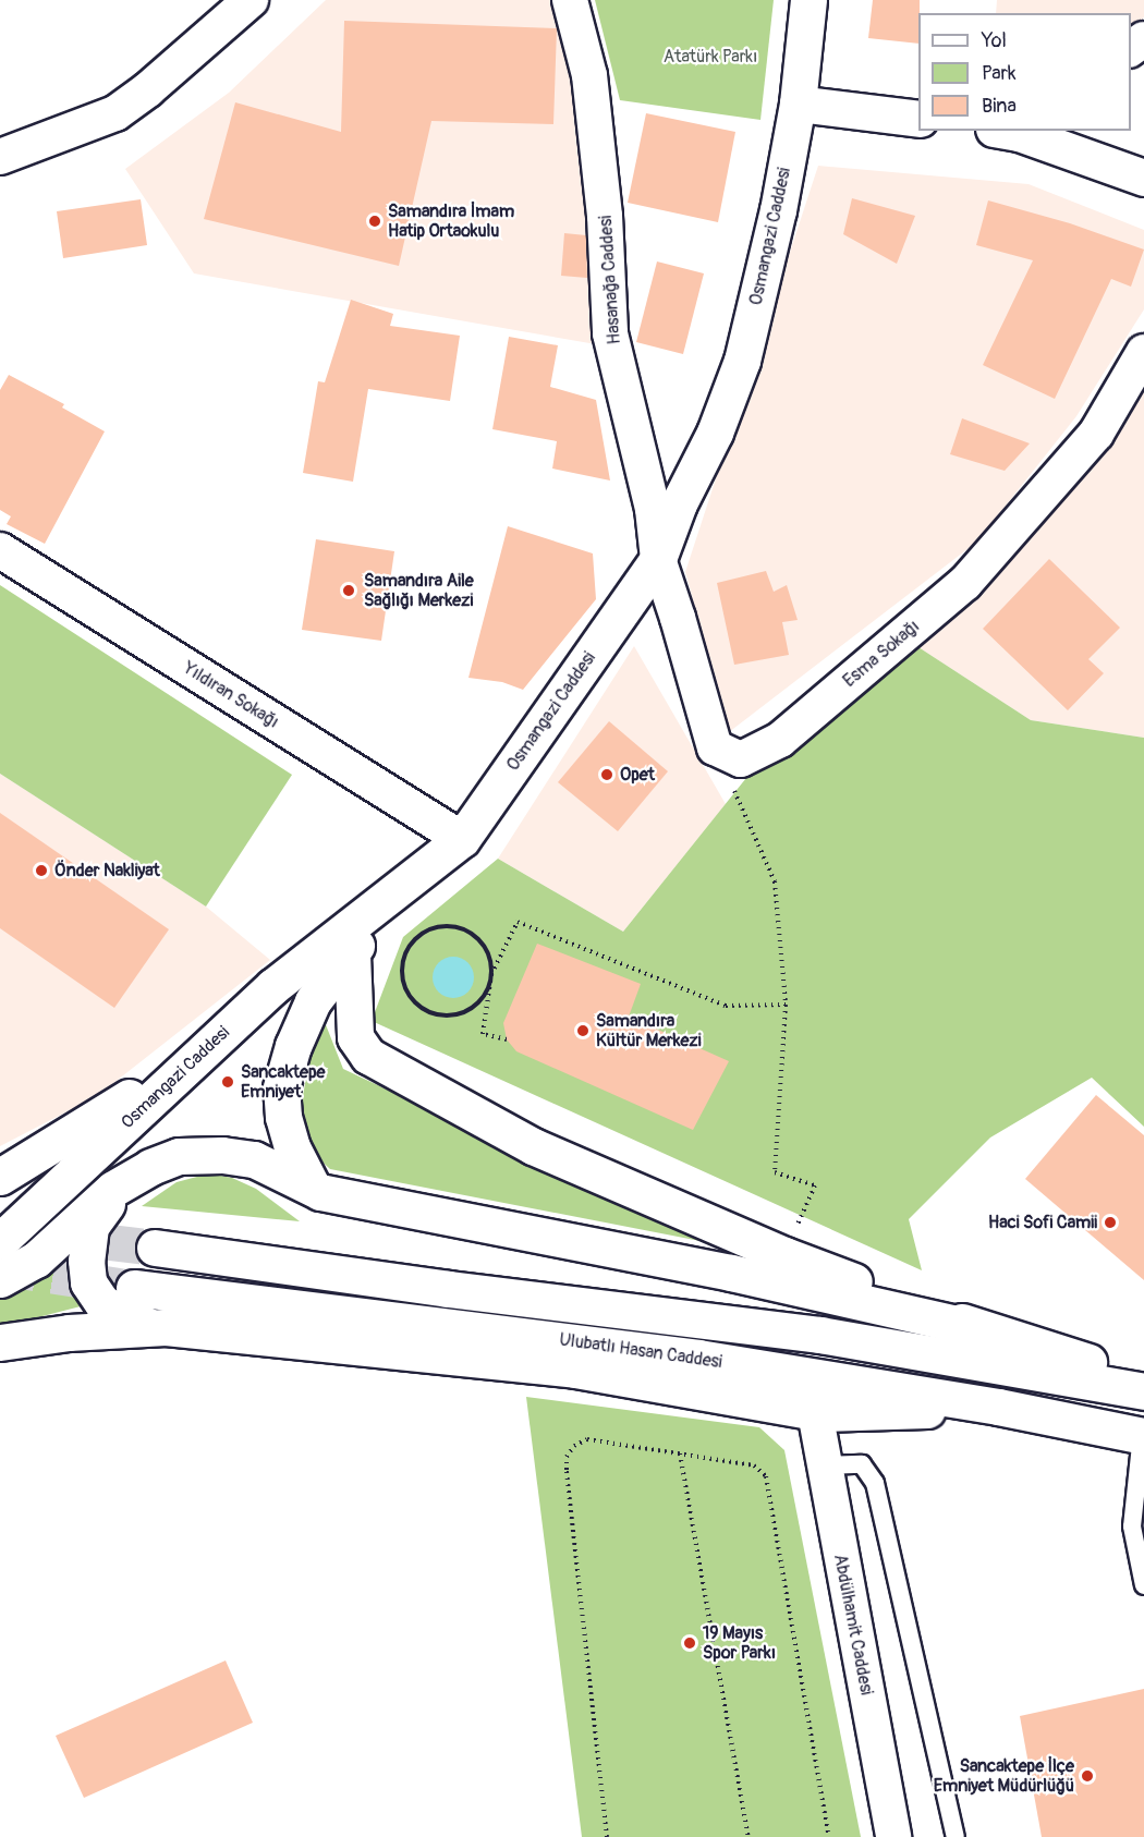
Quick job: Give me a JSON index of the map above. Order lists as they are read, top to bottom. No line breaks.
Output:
{"streets":{"main road":["Osmangazi Caddesi","Ulubatlı Hasan Caddesi"],"street":["Hasanağa Caddesi","Esma Sokağı","Yıldıran Sokağı","Abdülhamit Caddesi"]},"crossings":[["Osmangazi Caddesi","Hasanağa Caddesi"],["Osmangazi Caddesi","Yıldıran Sokağı"]],"parks":["Atatürk Parkı"],"places":["Samandıra İmam Hatip Ortaokulu","Samandıra Aile Sağlığı Merkezi","Opet","Önder Nakliyat","Samandıra Kültür Merkezi","Sancaktepe Emniyet","Haci Sofi Camii","19 Mayıs Spor Parkı","Sancaktepe İlçe Emniyet Müdürlüğü"],"legend":["Yol","Park","Bina"]}
